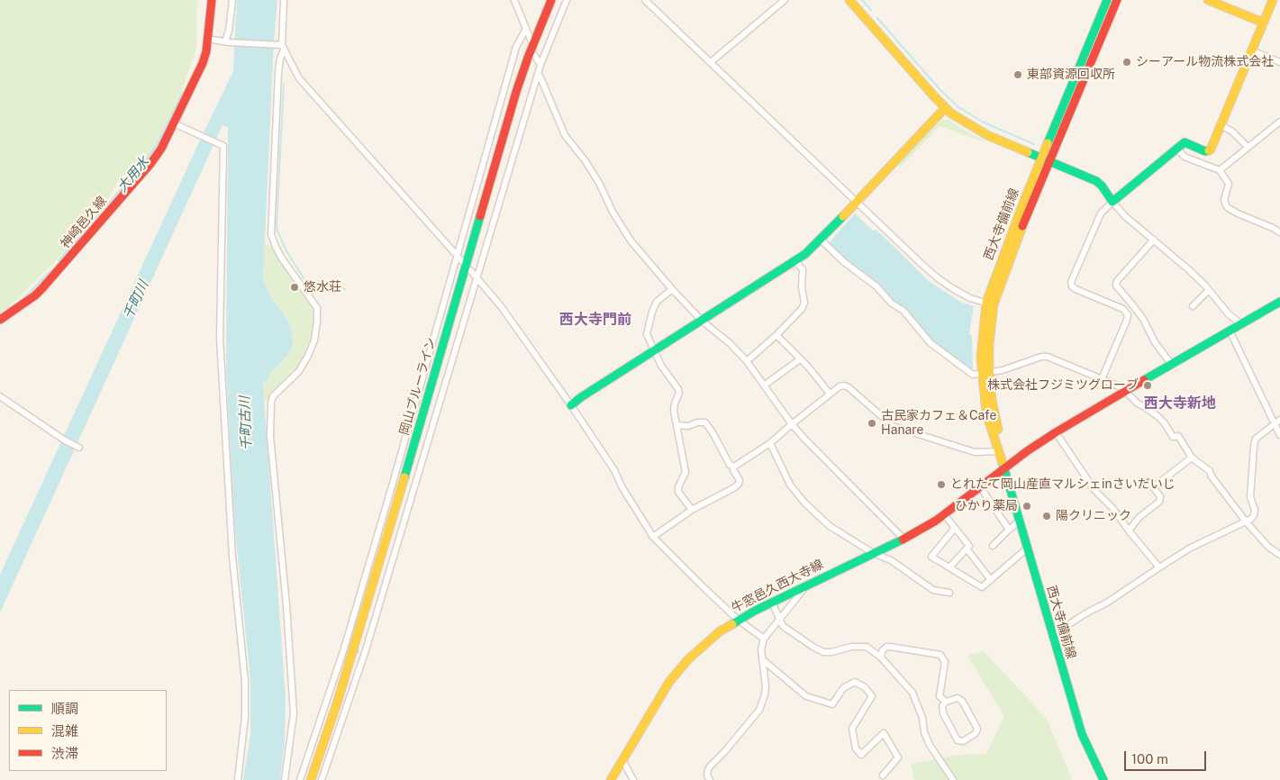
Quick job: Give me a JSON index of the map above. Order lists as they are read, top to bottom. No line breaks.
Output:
{"streets":{"main road":["神崎邑久線","西大寺備前線","岡山ブルーライン","牛窓邑久西大寺線"]},"crossings":[["西大寺備前線","牛窓邑久西大寺線"]],"districts":["西大寺門前","西大寺新地"],"water":["大用水","千町川","千町古川"],"places":["シーアール物流株式会社","東部資源回収所","悠水荘","株式会社フジミツグローブ","古民家カフェ＆Cafe Hanare","とれたて岡山産直マルシェinさいだいじ","ひかり薬局","陽クリニック"],"legend":["順調","混雑","渋滞"],"scale_bar":"100 m"}
